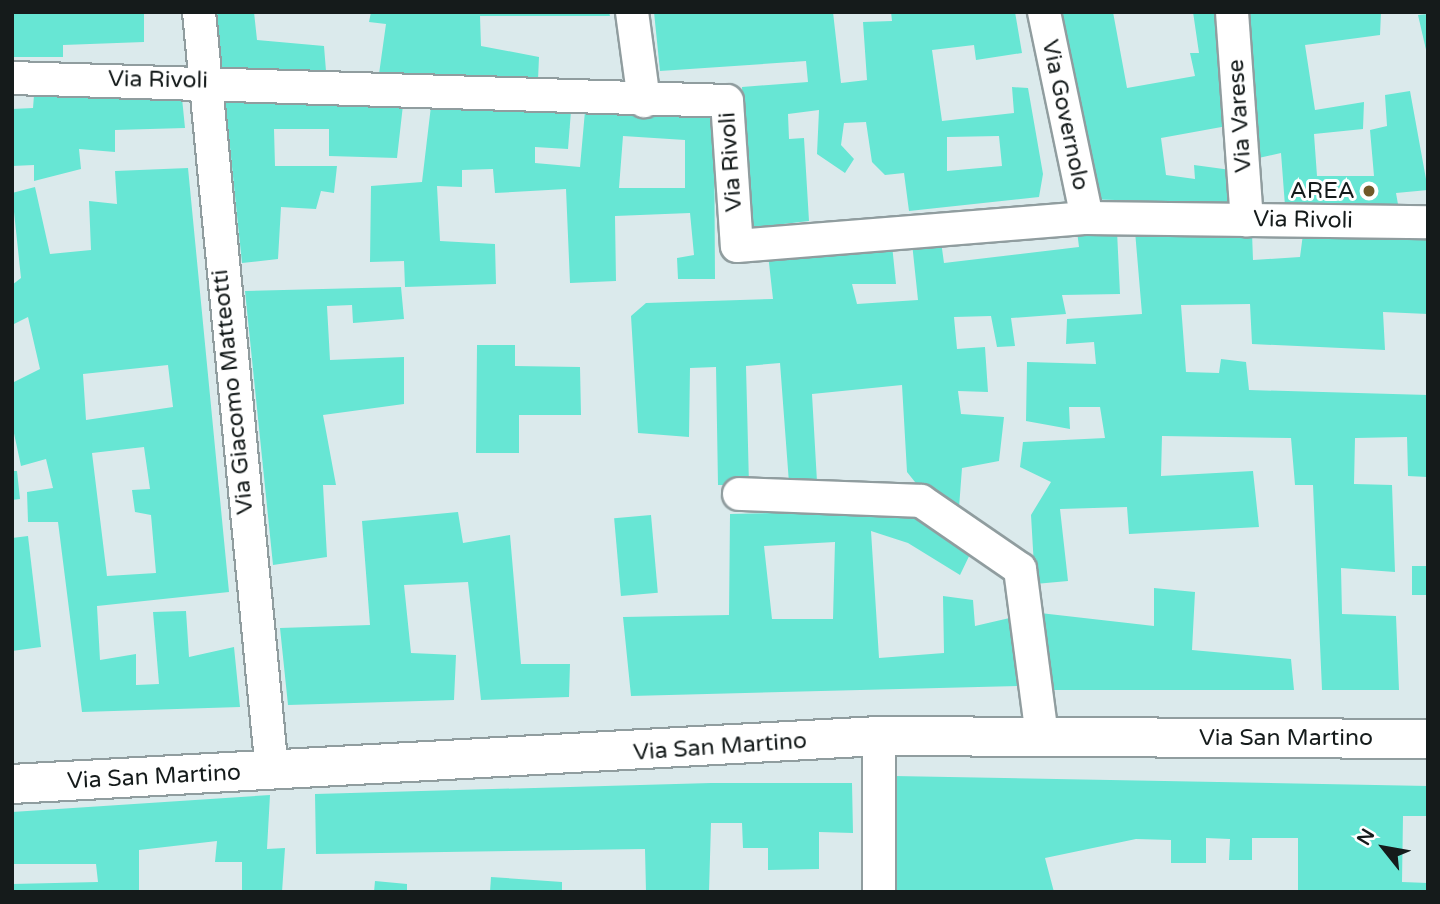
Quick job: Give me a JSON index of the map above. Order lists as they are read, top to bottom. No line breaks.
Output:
{"streets":{"street":["Via Rivoli","Via Governolo","Via Varese","Via Giacomo Matteotti","Via San Martino"]},"crossings":[["Via Rivoli","Via Governolo"],["Via Rivoli","Via Varese"],["Via Rivoli","Via Giacomo Matteotti"],["Via Giacomo Matteotti","Via San Martino"]],"places":["AREA"],"north":"top left"}
